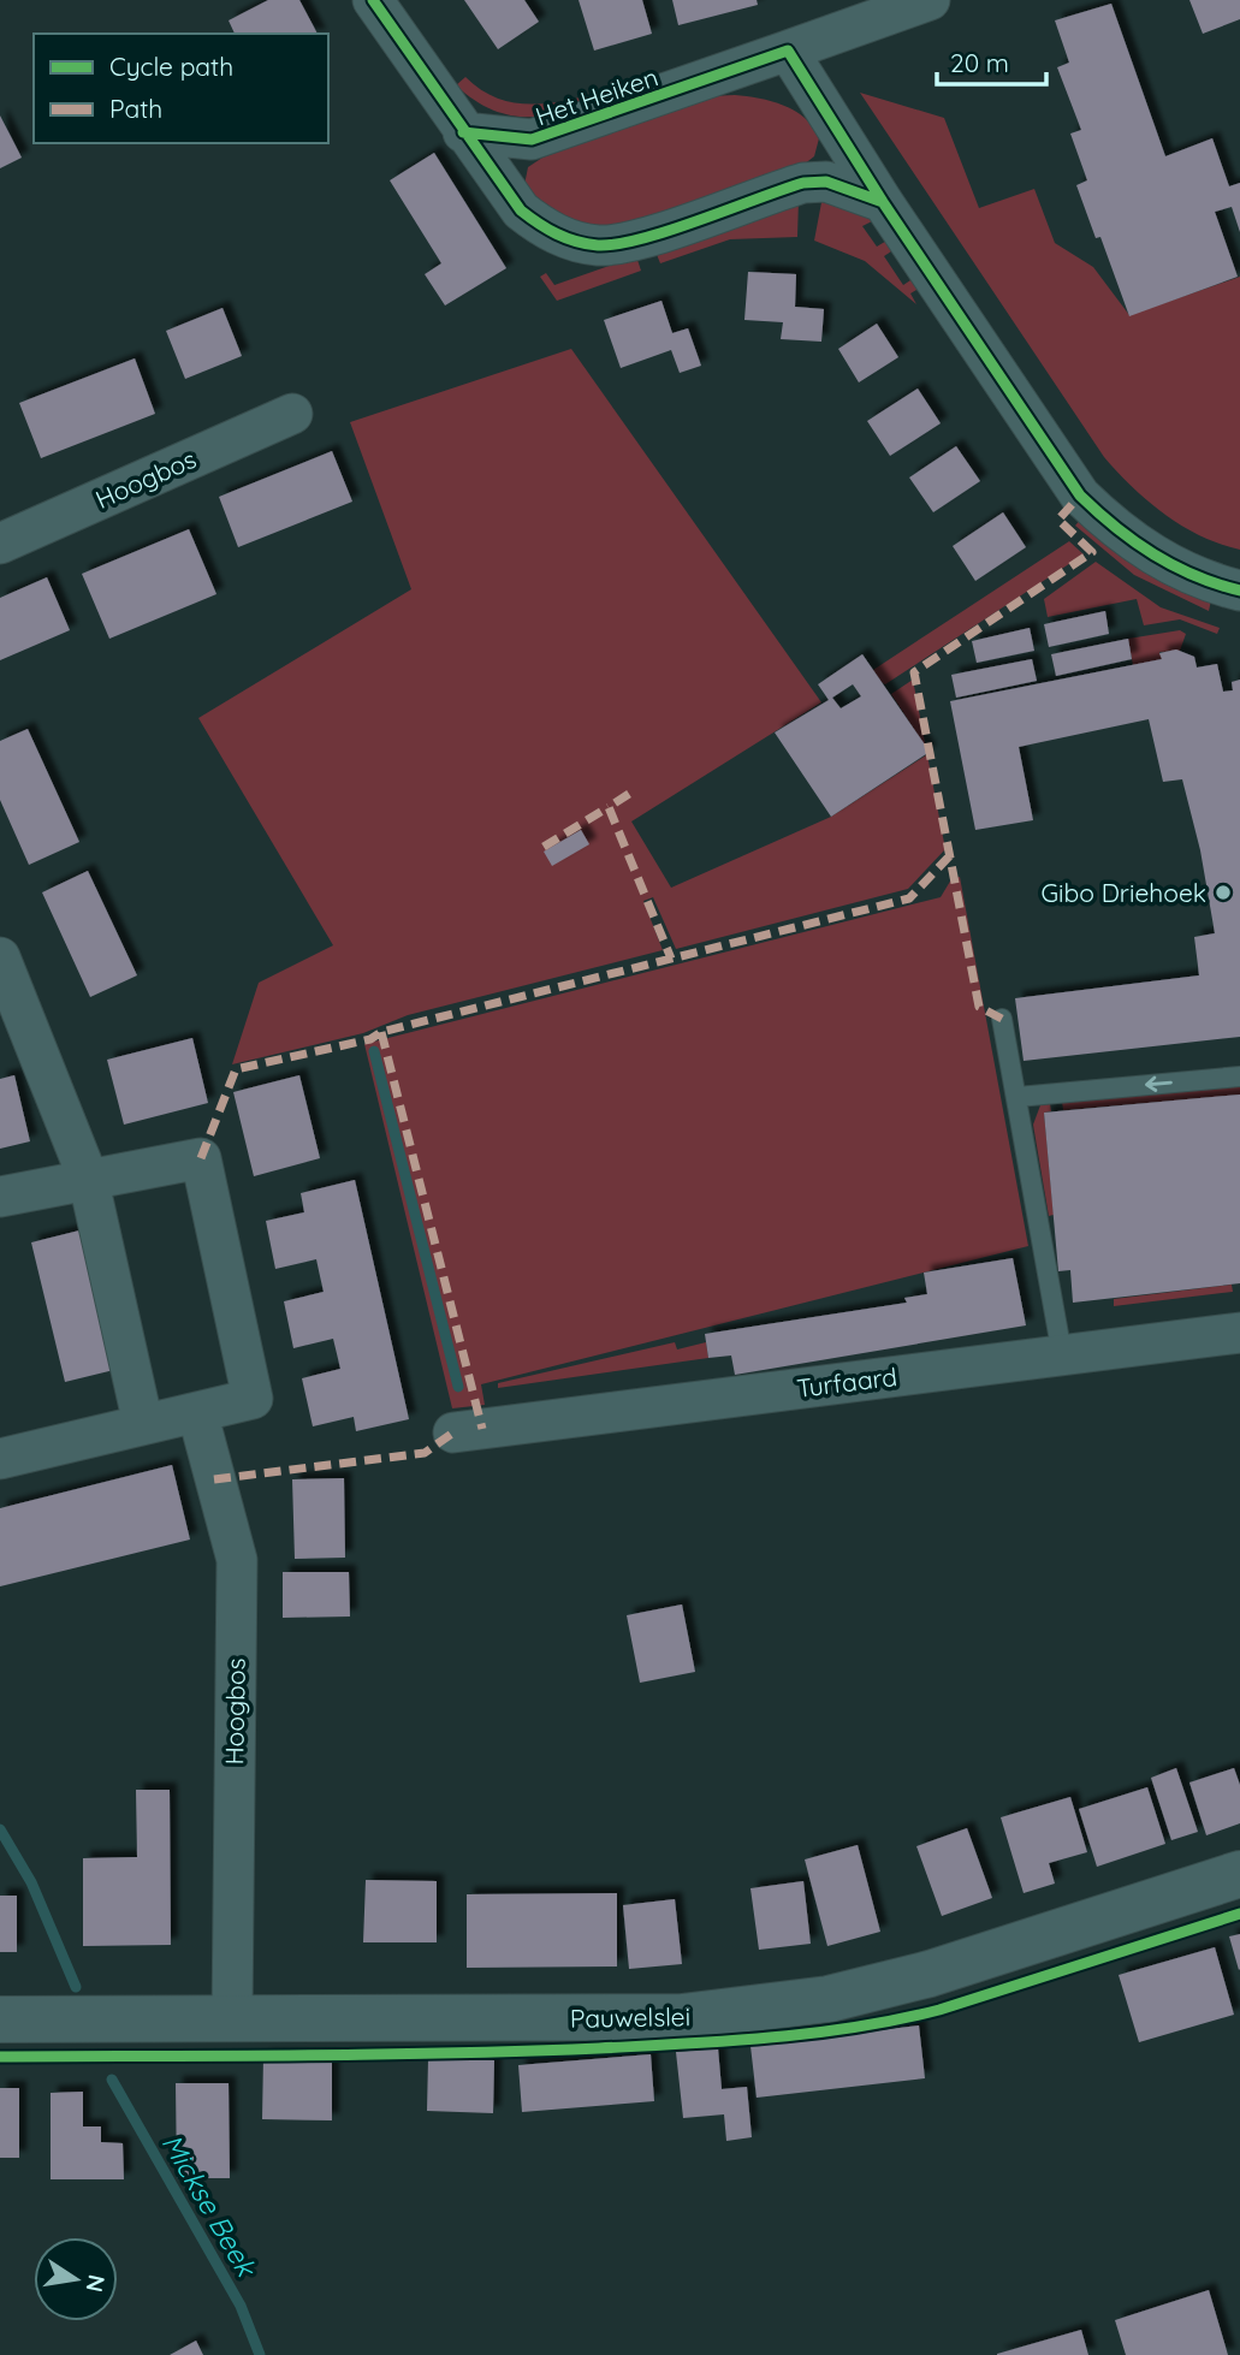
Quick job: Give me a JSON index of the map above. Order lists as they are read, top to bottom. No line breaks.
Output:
{"streets":{"street":["Het Heiken","Hoogbos","Turfaard","Pauwelslei"]},"crossings":[["Hoogbos","Pauwelslei"]],"water":["Mickse Beek"],"places":["Gibo Driehoek"],"legend":["Cycle path","Path"],"scale_bar":"20 m","north":"right"}
